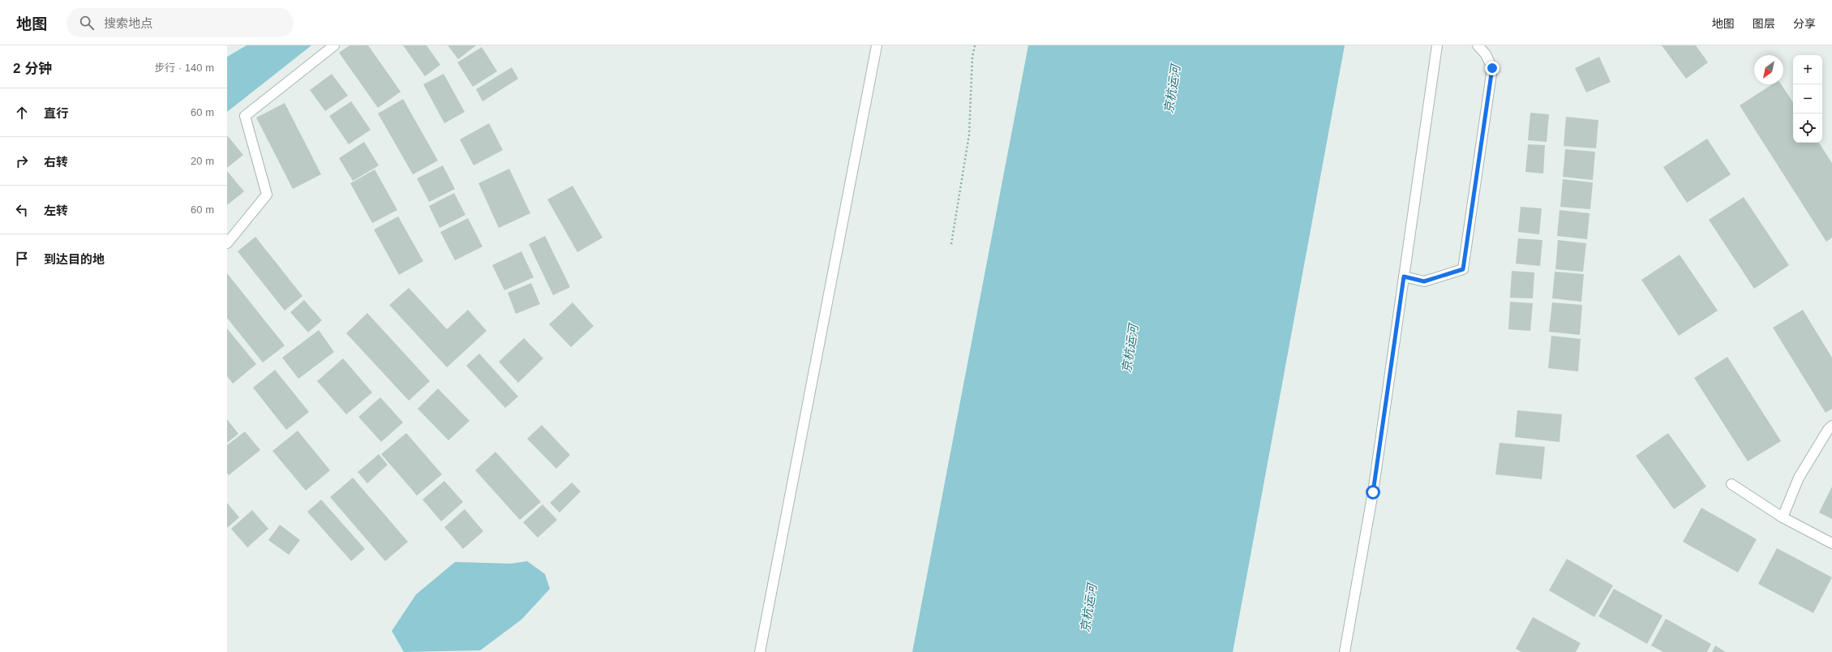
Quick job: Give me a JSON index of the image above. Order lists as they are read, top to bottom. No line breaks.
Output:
{"water":["京杭运河"],"north":"bottom left","page":{"header":"地图","search":"搜索地点","nav":["地图","图层","分享"],"heading":["2 分钟","步行 · 140 m"],"map_buttons":["+","−"],"list":[["直行","60 m"],["右转","20 m"],["左转","60 m"],"到达目的地"]}}
